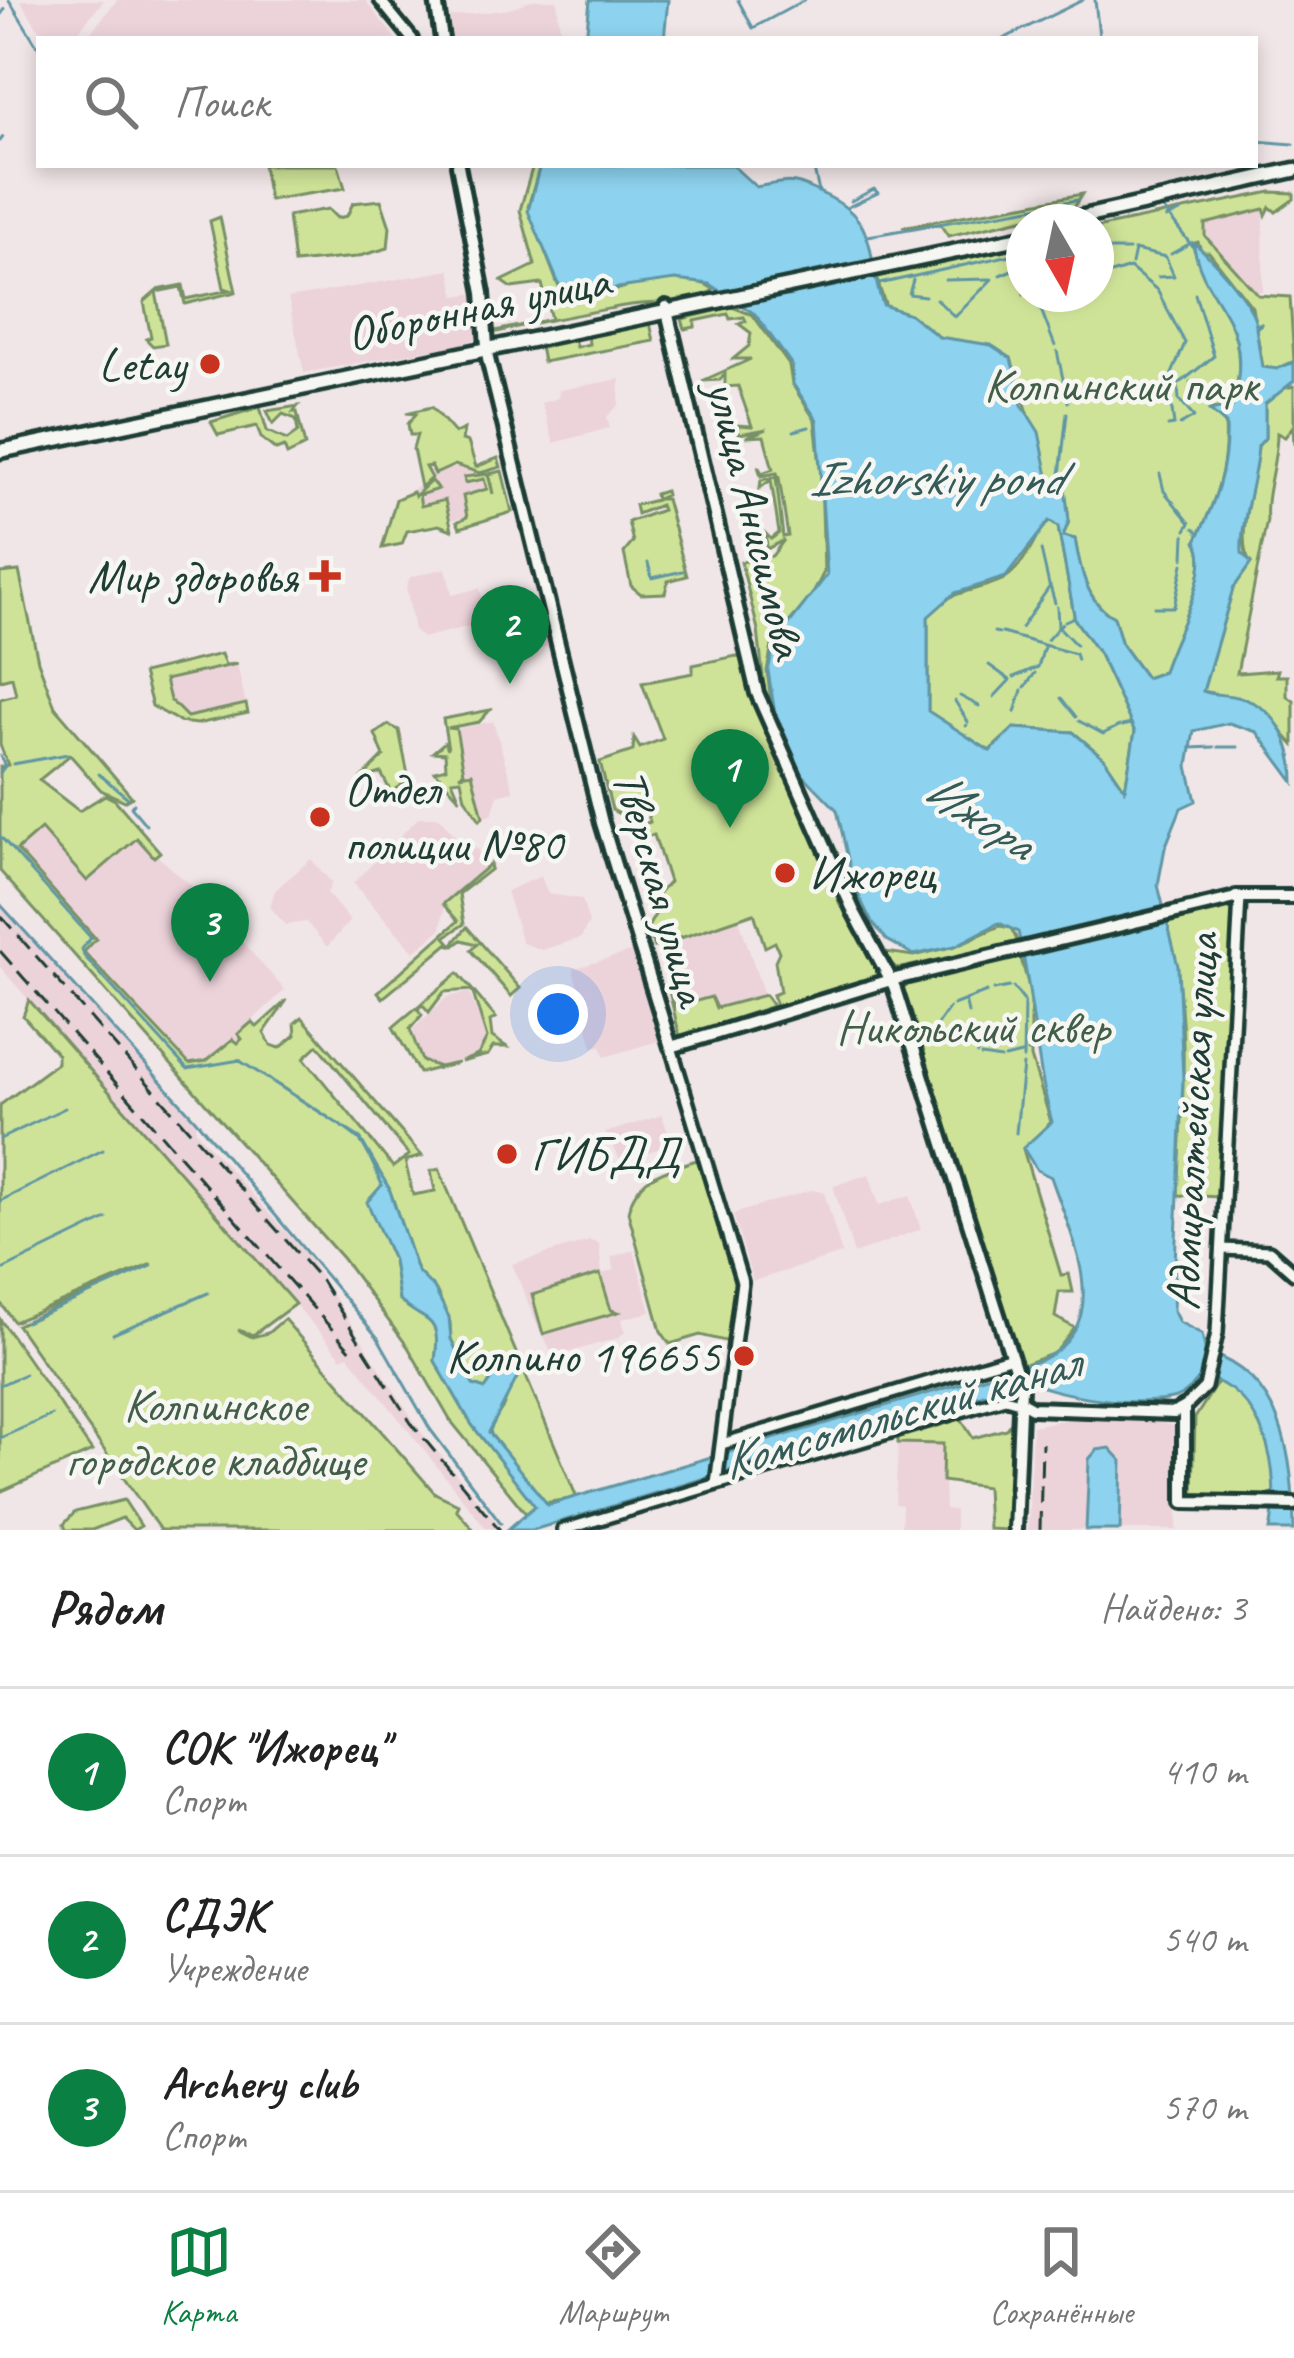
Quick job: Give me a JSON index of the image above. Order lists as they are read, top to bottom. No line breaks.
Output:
{"streets":{"main road":["Оборонная улица","улица Анисимова","Тверская улица"],"street":["Адмиралтейская улица"]},"crossings":[["Оборонная улица","улица Анисимова"],["Оборонная улица","Тверская улица"]],"water":["Izhorskiy pond","Ижора","Комсомольский канал"],"parks":["Колпинский парк","Никольский сквер","Колпинское городское кладбище"],"places":{"other":["Letay","Отдел полиции №80","Ижорец","ГИБДД","Колпино 196655"],"health":["Мир здоровья"]},"north":"bottom","page":{"search":"Поиск","pins":["2","1","3"],"heading":["Рядом","Найдено: 3"],"list":[{"mark":"1","name":"СОК \"Ижорец\"","note":"Спорт","value":"410 m"},{"mark":"2","name":"СДЭК","note":"Учреждение","value":"540 m"},{"mark":"3","name":"Archery club","note":"Спорт","value":"570 m"}],"nav":["Карта","Маршрут","Сохранённые"]}}
